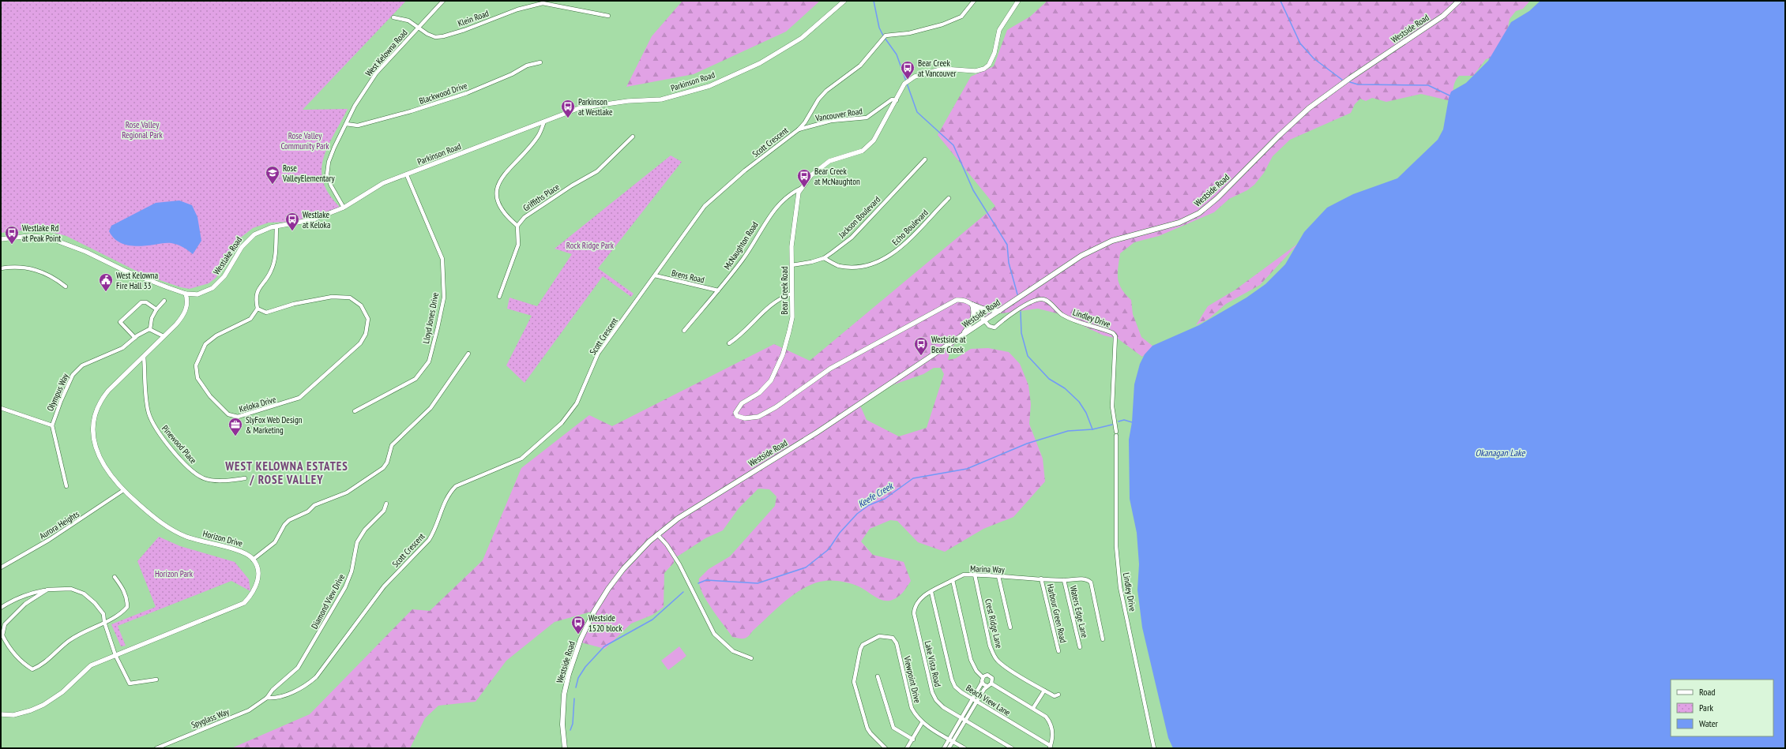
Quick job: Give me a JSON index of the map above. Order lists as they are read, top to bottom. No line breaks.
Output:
{"streets":{"main road":["Westside Road"],"street":["Klein Road","West Kelowna Road","Parkinson Road","Blackwood Drive","Vancouver Road","Scott Crescent","Griffiths Place","Jackson Boulevard","Echo Boulevard","McNaughton Road","Westlake Road","Brens Road","Bear Creek Road","Lloyd Jones Drive","Lindley Drive","Olympus Way","Keloka Drive","Pinewood Place","Aurora Heights","Horizon Drive","Marina Way","Diamond View Drive","Waters Edge Lane","Harbour Green Road","Crest Ridge Lane","Lake Vista Road","Viewpoint Drive","Beach View Lane","Spyglass Way"]},"crossings":[["Klein Road","West Kelowna Road"],["Westside Road","Lindley Drive"],["West Kelowna Road","Parkinson Road"],["West Kelowna Road","Blackwood Drive"],["West Kelowna Road","Westlake Road"],["Parkinson Road","Westlake Road"],["Parkinson Road","Lloyd Jones Drive"],["Vancouver Road","Scott Crescent"],["Vancouver Road","Bear Creek Road"],["Scott Crescent","Brens Road"],["Scott Crescent","Diamond View Drive"],["Scott Crescent","Spyglass Way"],["Jackson Boulevard","Echo Boulevard"],["Jackson Boulevard","Bear Creek Road"],["McNaughton Road","Brens Road"],["McNaughton Road","Bear Creek Road"],["Westlake Road","Horizon Drive"],["Pinewood Place","Horizon Drive"],["Aurora Heights","Horizon Drive"],["Marina Way","Waters Edge Lane"],["Marina Way","Harbour Green Road"],["Marina Way","Crest Ridge Lane"],["Marina Way","Lake Vista Road"],["Diamond View Drive","Spyglass Way"],["Lake Vista Road","Beach View Lane"]],"districts":["WEST KELOWNA ESTATES / ROSE VALLEY"],"water":["Okanagan Lake","Keefe Creek"],"parks":["Rose Valley Regional Park","Rose Valley Community Park","Rock Ridge Park","Horizon Park"],"places":{"bus stop":["Bear Creek at Vancouver","Parkinson at Westlake","Bear Creek at McNaughton","Westlake at Keloka","Westlake Rd at Peak Point","Westside at Bear Creek","Westside 1520 block"],"school or university":["Rose ValleyElementary"],"public building":["West Kelowna Fire Hall 33"],"office":["SlyFox Web Design & Marketing"]},"legend":["Road","Park","Water"]}
